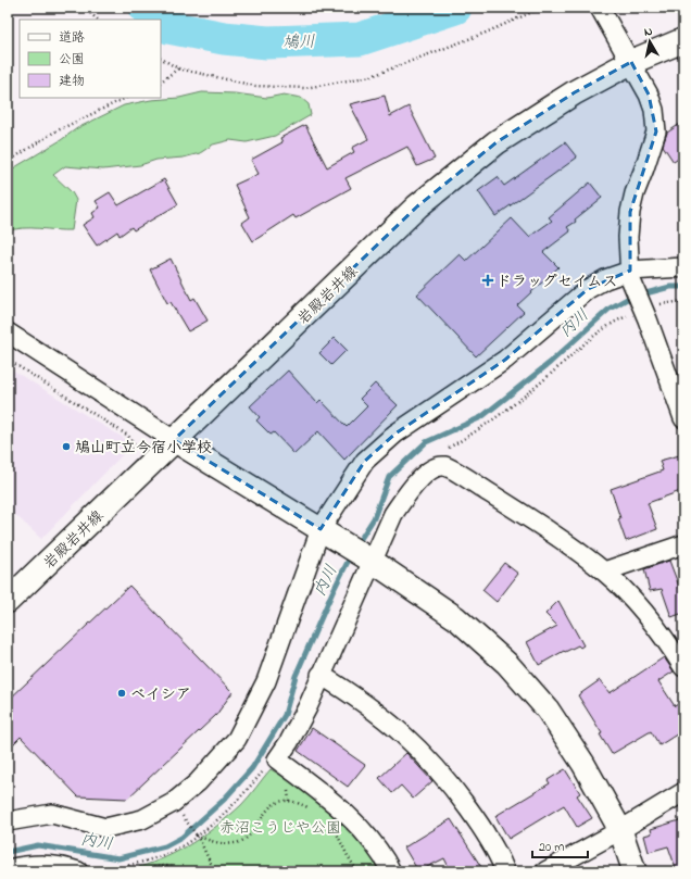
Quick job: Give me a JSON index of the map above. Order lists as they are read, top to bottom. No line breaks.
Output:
{"streets":{"main road":["岩殿岩井線"]},"water":["鳩川","内川"],"parks":["赤沼こうじや公園"],"places":{"health":["ドラッグセイムス"],"other":["鳩山町立今宿小学校","ベイシア"]},"legend":["道路","公園","建物"],"scale_bar":"20 m","north":"top"}
